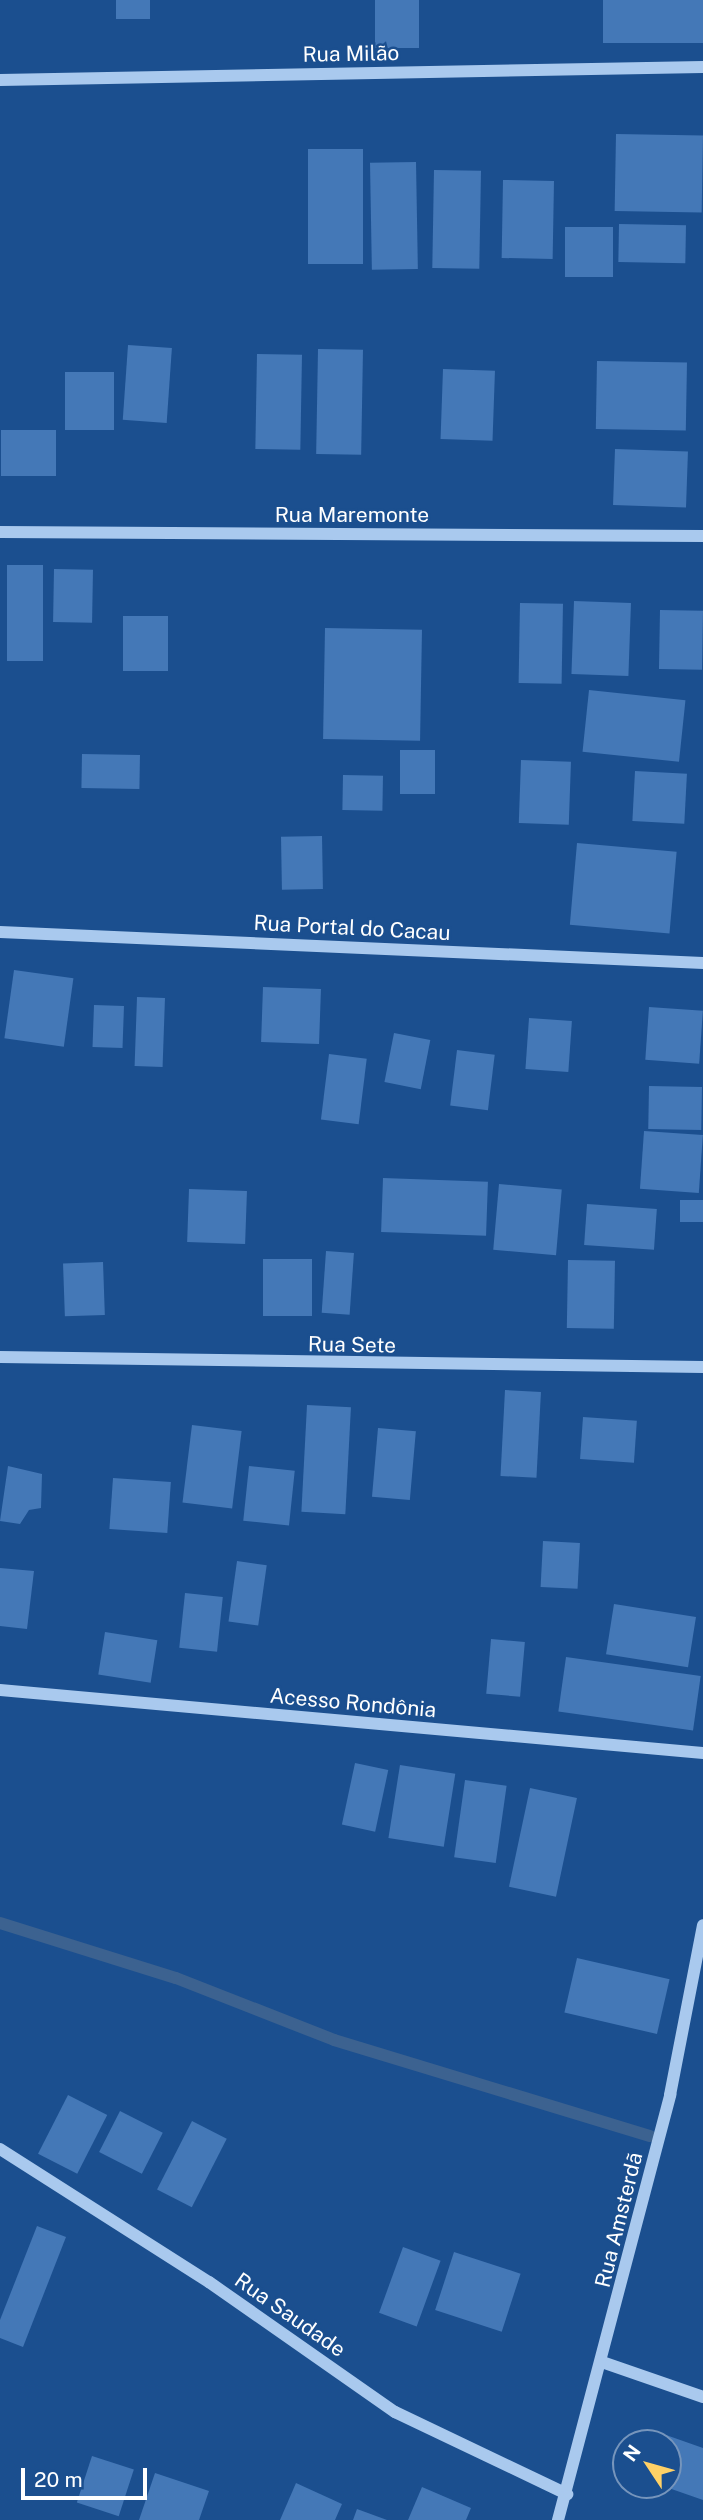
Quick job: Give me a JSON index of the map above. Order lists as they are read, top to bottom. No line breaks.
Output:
{"streets":{"street":["Rua Milão","Rua Maremonte","Rua Portal do Cacau","Rua Sete","Acesso Rondônia","Rua Amsterdã","Rua Saudade"]},"crossings":[["Rua Amsterdã","Rua Saudade"]],"scale_bar":"20 m","north":"top left"}
